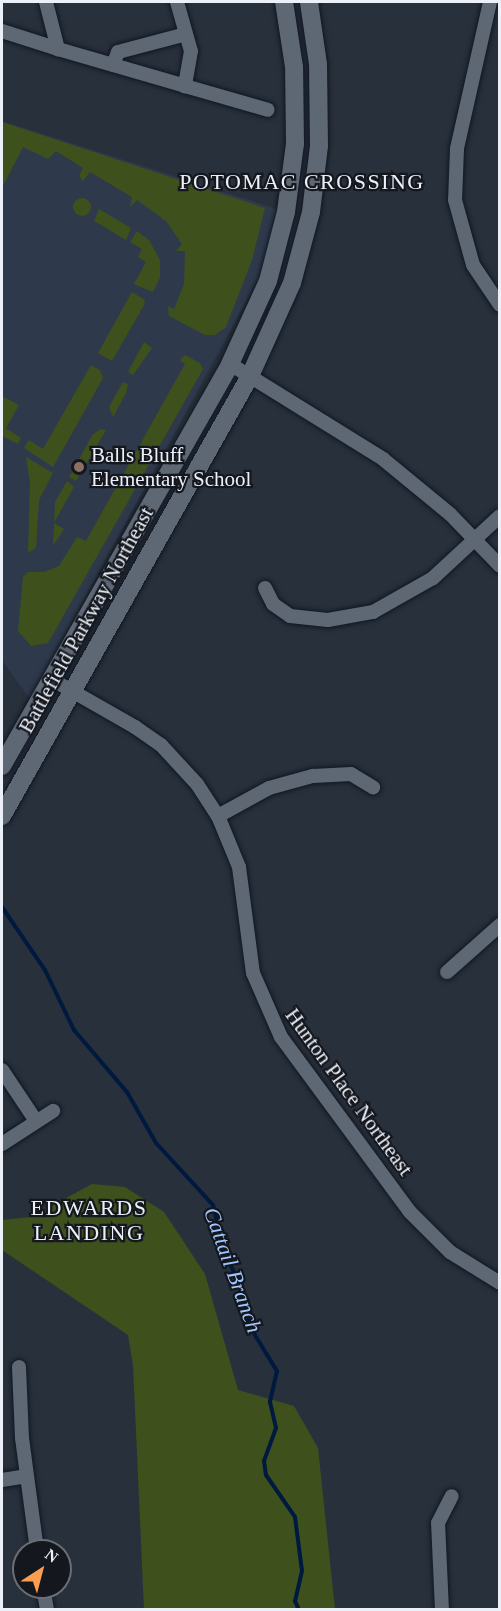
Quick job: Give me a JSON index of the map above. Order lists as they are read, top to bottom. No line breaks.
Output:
{"streets":{"main road":["Battlefield Parkway Northeast"],"street":["Hunton Place Northeast"]},"crossings":[["Battlefield Parkway Northeast","Hunton Place Northeast"]],"districts":["POTOMAC CROSSING","EDWARDS LANDING"],"water":["Cattail Branch"],"places":["Balls Bluff Elementary School"],"north":"top right"}
